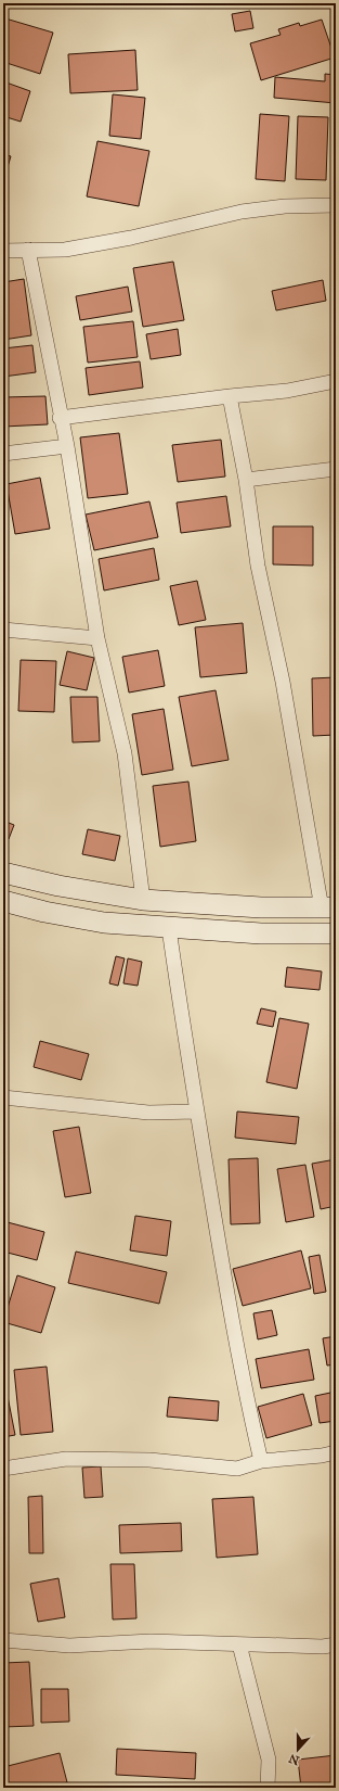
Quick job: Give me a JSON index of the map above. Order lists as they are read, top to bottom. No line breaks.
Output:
{"north":"bottom"}
